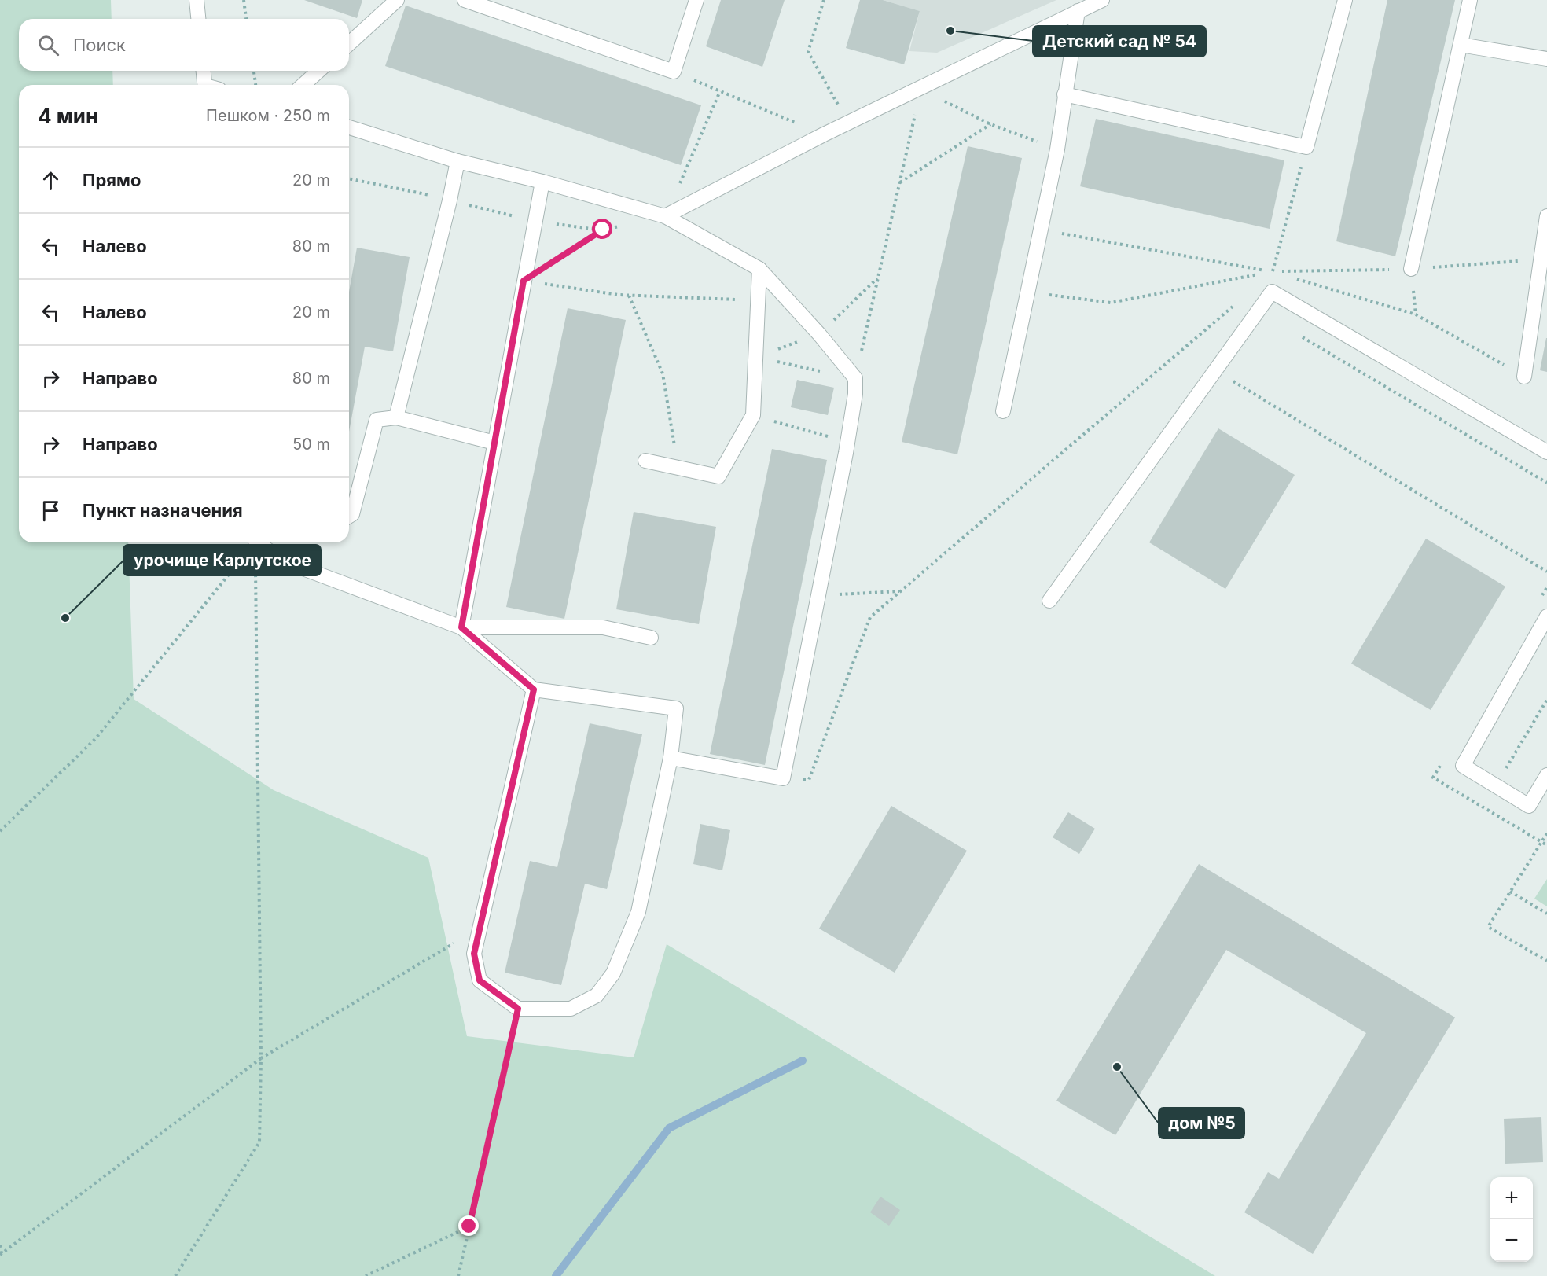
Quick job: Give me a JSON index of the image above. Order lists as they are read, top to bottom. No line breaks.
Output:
{"places":["Детский сад № 54","урочище Карлутское","дом №5"],"page":{"search":"Поиск","heading":["4 мин","Пешком · 250 m"],"list":[["Прямо","20 m"],["Налево","80 m"],["Налево","20 m"],["Направо","80 m"],["Направо","50 m"],"Пункт назначения"],"map_buttons":["+","−"]}}
